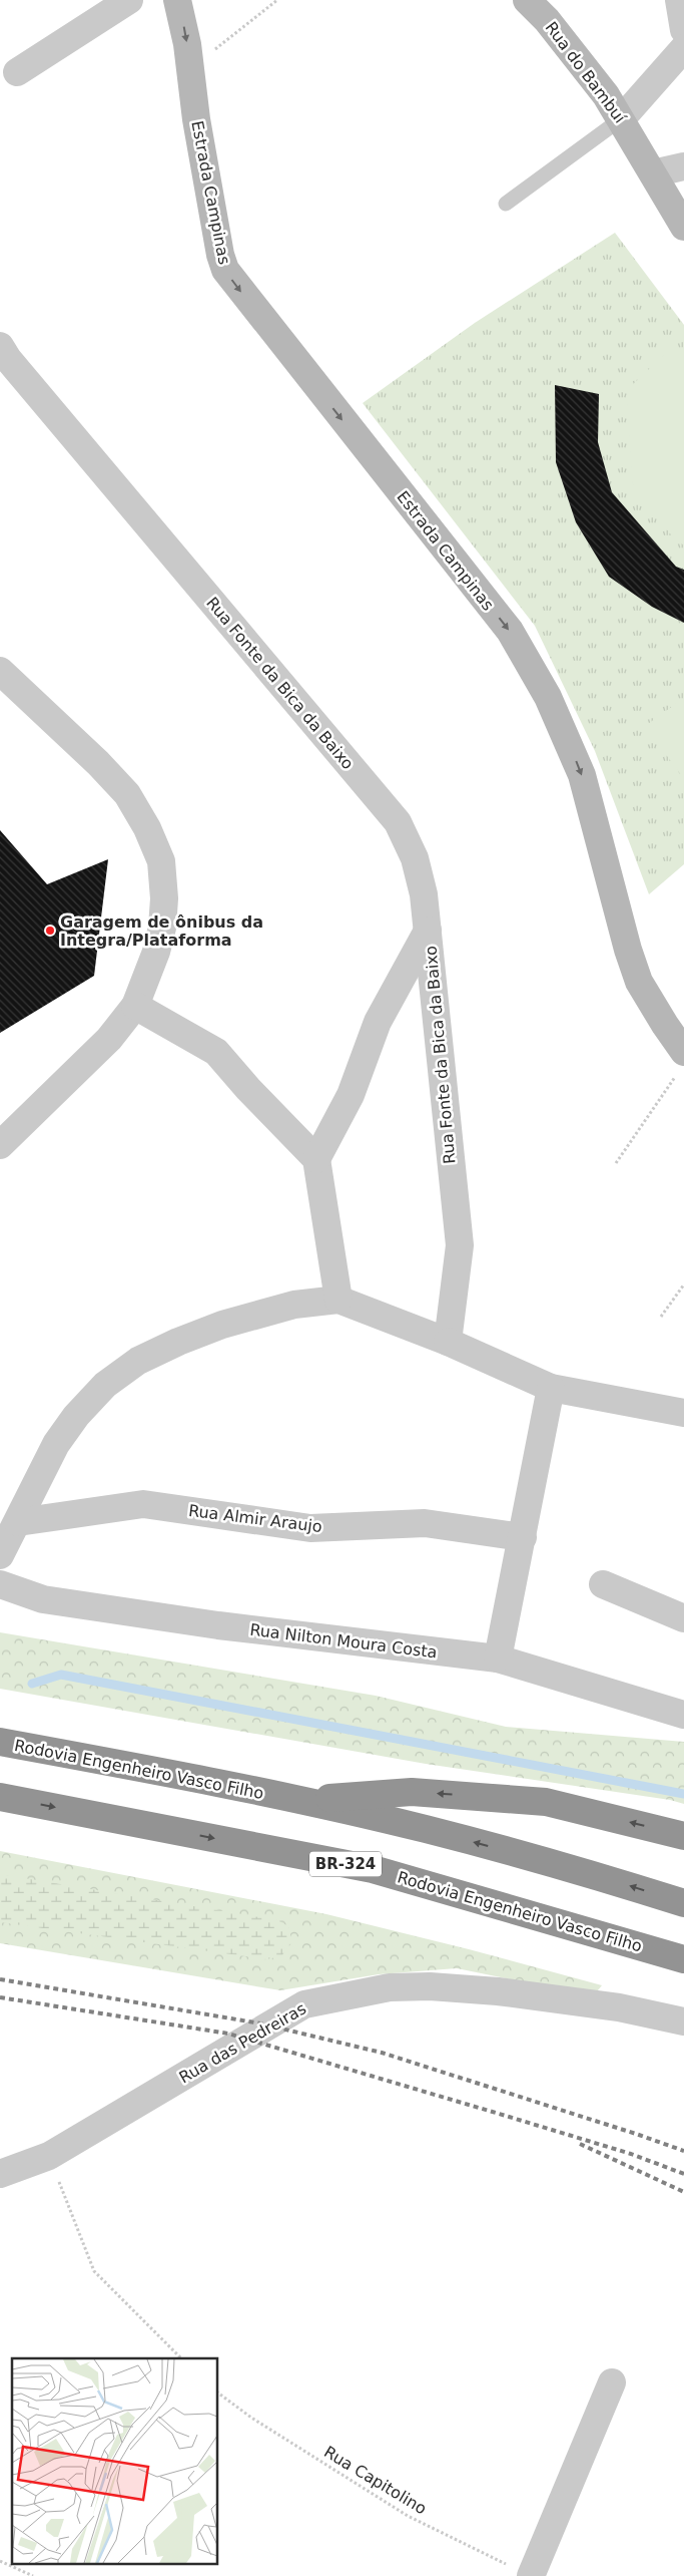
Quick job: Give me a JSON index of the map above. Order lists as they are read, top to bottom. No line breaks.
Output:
{"streets":{"highway":["Rodovia Engenheiro Vasco Filho","BR-324"],"main road":["Rua do Bambuí","Estrada Campinas"],"street":["Rua Fonte da Bica da Baixo","Rua Almir Araujo","Rua Nilton Moura Costa","Rua das Pedreiras"],"path":["Rua Capitolino"]},"one_way":["Estrada Campinas"],"places":["Garagem de ônibus da Integra/Plataforma"]}
